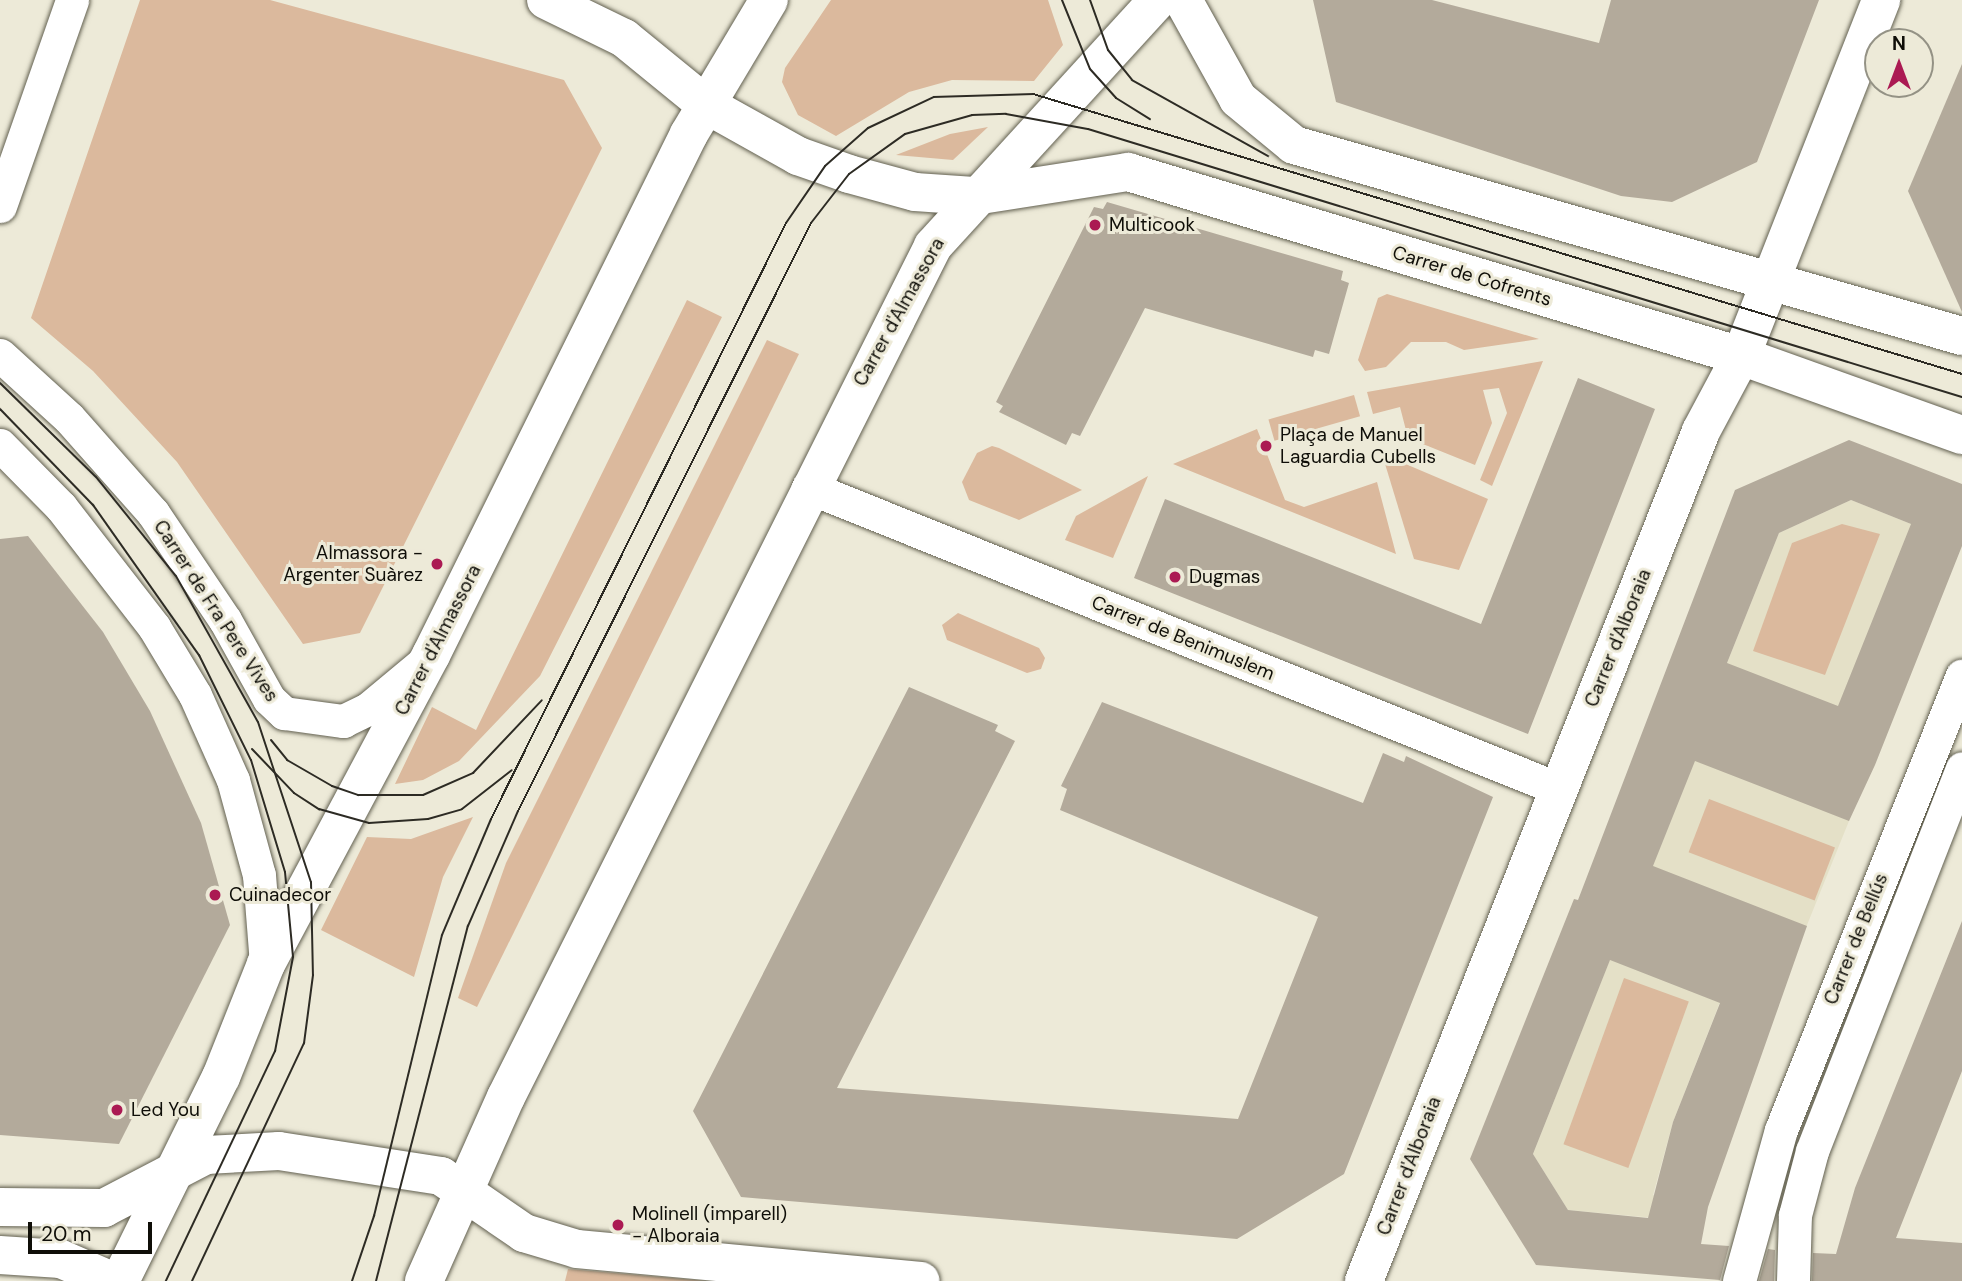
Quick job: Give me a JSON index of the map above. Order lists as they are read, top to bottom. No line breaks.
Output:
{"streets":{"street":["Carrer de Cofrents","Carrer d'Almassora","Carrer de Fra Pere Vives","Carrer de Benimuslem","Carrer d'Alboraia","Carrer de Bellús"]},"crossings":[["Carrer de Cofrents","Carrer d'Almassora"],["Carrer de Cofrents","Carrer d'Alboraia"],["Carrer d'Almassora","Carrer de Fra Pere Vives"],["Carrer d'Almassora","Carrer de Benimuslem"],["Carrer de Benimuslem","Carrer d'Alboraia"]],"places":["Multicook","Plaça de Manuel Laguardia Cubells","Almassora - Argenter Suàrez","Dugmas","Cuinadecor","Led You","Molinell (imparell) - Alboraia"],"scale_bar":"20 m","north":"top"}
